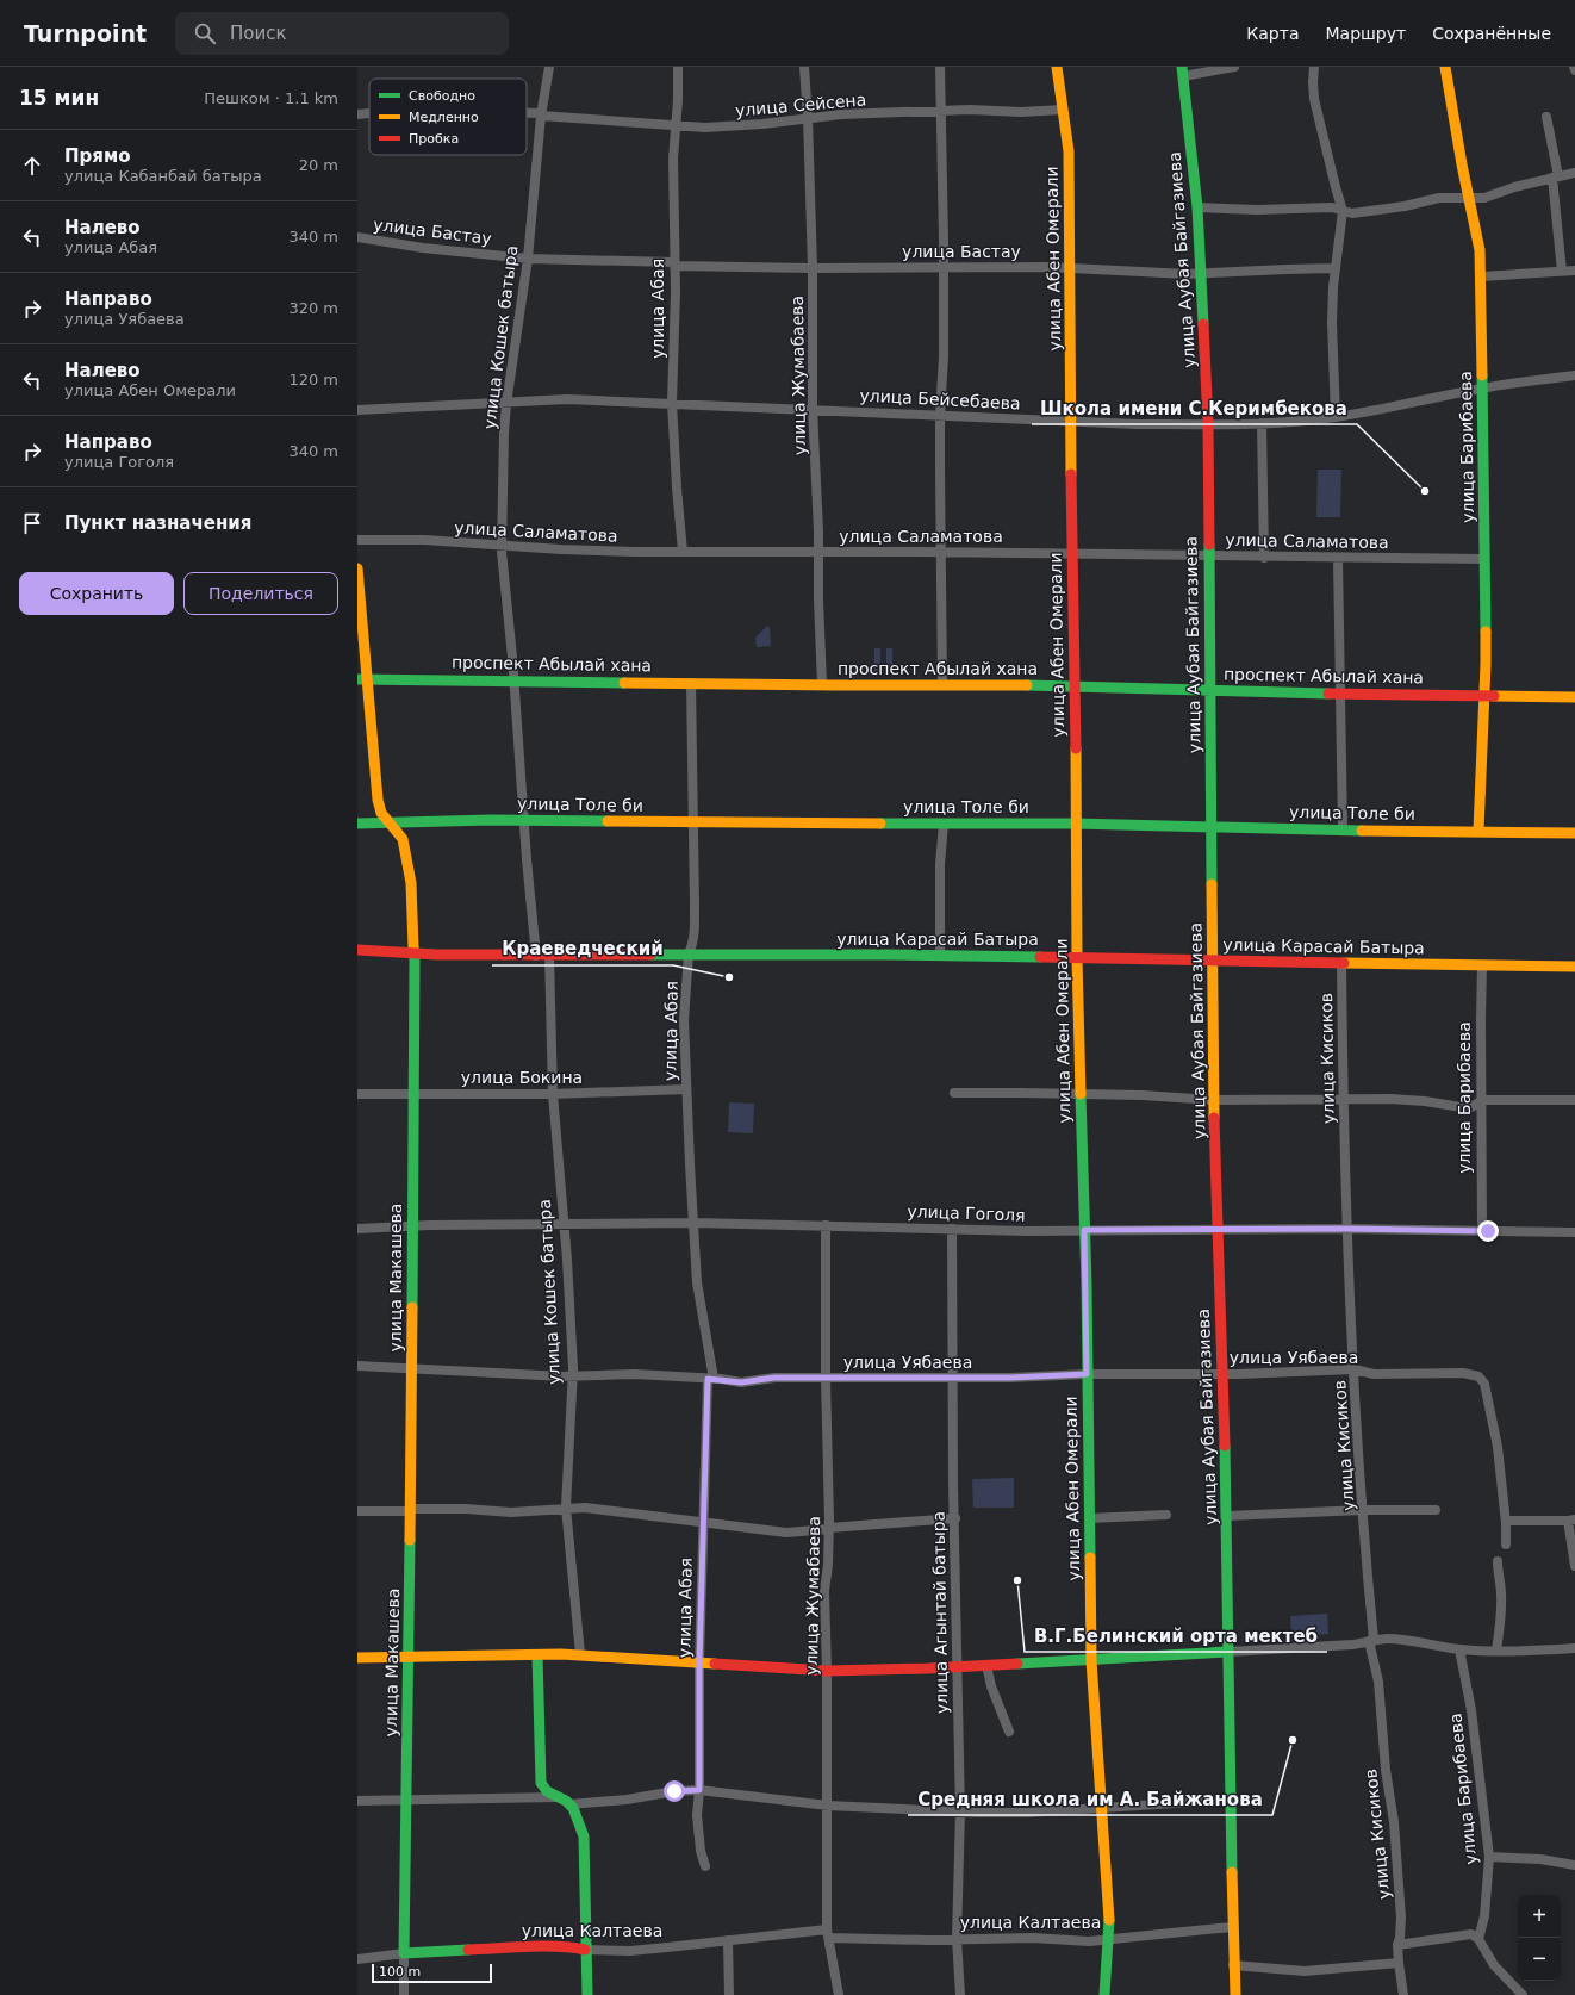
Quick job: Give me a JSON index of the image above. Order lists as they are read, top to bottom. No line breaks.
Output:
{"streets":{"main road":["улица Абен Омерали","улица Аубая Байгазиева","улица Барибаева","проспект Абылай хана","улица Толе би","улица Карасай Батыра","улица Макашева","улица Калтаева"],"street":["улица Сейсена","улица Бастау","улица Абая","улица Кошек батыра","улица Жумабаева","улица Бейсебаева","улица Саламатова","улица Кисиков","улица Бокина","улица Гоголя","улица Уябаева","улица Агынтай батыра"]},"crossings":[["улица Сейсена","улица Абен Омерали"],["улица Сейсена","улица Абая"],["улица Сейсена","улица Кошек батыра"],["улица Сейсена","улица Жумабаева"],["улица Бастау","улица Абен Омерали"],["улица Бастау","улица Аубая Байгазиева"],["улица Бастау","улица Абая"],["улица Бастау","улица Кошек батыра"],["улица Бастау","улица Жумабаева"],["улица Абен Омерали","улица Бейсебаева"],["улица Абен Омерали","улица Саламатова"],["улица Абен Омерали","проспект Абылай хана"],["улица Абен Омерали","улица Толе би"],["улица Абен Омерали","улица Карасай Батыра"],["улица Абен Омерали","улица Гоголя"],["улица Абен Омерали","улица Уябаева"],["улица Абен Омерали","улица Калтаева"],["улица Аубая Байгазиева","улица Бейсебаева"],["улица Аубая Байгазиева","улица Саламатова"],["улица Аубая Байгазиева","проспект Абылай хана"],["улица Аубая Байгазиева","улица Толе би"],["улица Аубая Байгазиева","улица Карасай Батыра"],["улица Аубая Байгазиева","улица Гоголя"],["улица Аубая Байгазиева","улица Уябаева"],["улица Аубая Байгазиева","улица Калтаева"],["улица Абая","улица Бейсебаева"],["улица Абая","улица Саламатова"],["улица Абая","проспект Абылай хана"],["улица Абая","улица Толе би"],["улица Абая","улица Карасай Батыра"],["улица Абая","улица Бокина"],["улица Абая","улица Гоголя"],["улица Абая","улица Уябаева"],["улица Кошек батыра","улица Бейсебаева"],["улица Кошек батыра","улица Саламатова"],["улица Кошек батыра","проспект Абылай хана"],["улица Кошек батыра","улица Толе би"],["улица Кошек батыра","улица Карасай Батыра"],["улица Кошек батыра","улица Бокина"],["улица Кошек батыра","улица Гоголя"],["улица Кошек батыра","улица Уябаева"],["улица Жумабаева","улица Бейсебаева"],["улица Жумабаева","улица Саламатова"],["улица Жумабаева","проспект Абылай хана"],["улица Жумабаева","улица Гоголя"],["улица Жумабаева","улица Уябаева"],["улица Жумабаева","улица Калтаева"],["улица Бейсебаева","улица Барибаева"],["улица Барибаева","улица Саламатова"],["улица Барибаева","проспект Абылай хана"],["улица Барибаева","улица Толе би"],["улица Барибаева","улица Карасай Батыра"],["улица Барибаева","улица Гоголя"],["проспект Абылай хана","улица Макашева"],["улица Толе би","улица Макашева"],["улица Карасай Батыра","улица Кисиков"],["улица Карасай Батыра","улица Макашева"],["улица Кисиков","улица Гоголя"],["улица Кисиков","улица Уябаева"],["улица Бокина","улица Макашева"],["улица Гоголя","улица Макашева"],["улица Гоголя","улица Агынтай батыра"],["улица Макашева","улица Уябаева"],["улица Макашева","улица Калтаева"],["улица Уябаева","улица Агынтай батыра"],["улица Агынтай батыра","улица Калтаева"]],"places":["Школа имени С.Керимбекова","Краеведческий","В.Г.Белинский орта мектеб","Средняя школа им А. Байжанова"],"legend":["Свободно","Медленно","Пробка"],"scale_bar":"100 m","page":{"header":"Turnpoint","search":"Поиск","nav":["Карта","Маршрут","Сохранённые"],"heading":["15 мин","Пешком · 1.1 km"],"list":[["Прямо","улица Кабанбай батыра","20 m"],["Налево","улица Абая","340 m"],["Направо","улица Уябаева","320 m"],["Налево","улица Абен Омерали","120 m"],["Направо","улица Гоголя","340 m"],"Пункт назначения"],"buttons":["Сохранить","Поделиться"],"map_buttons":["+","−"],"scale":"100 m"}}
